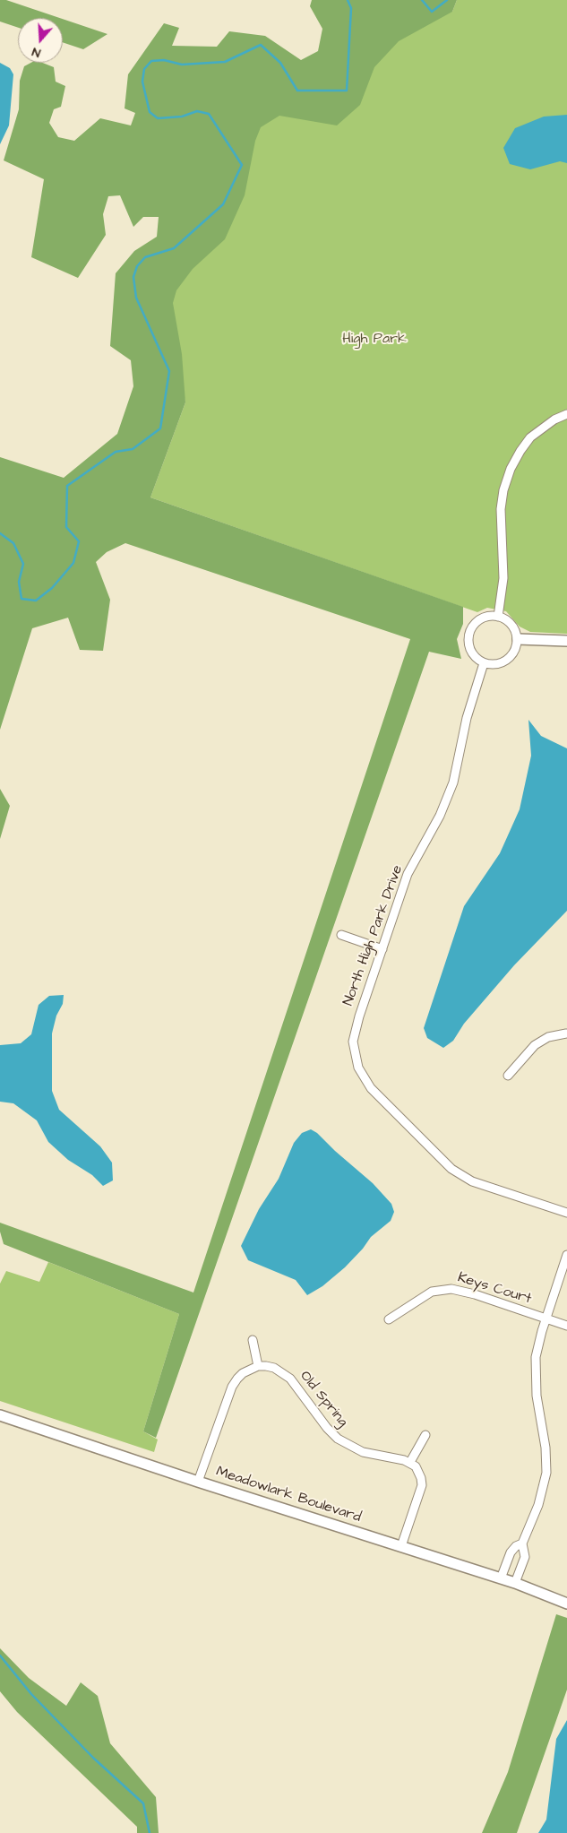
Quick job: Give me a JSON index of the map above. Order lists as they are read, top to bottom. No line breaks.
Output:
{"streets":{"street":["North High Park Drive","Keys Court","Old Spring","Meadowlark Boulevard"]},"parks":["High Park"],"north":"bottom"}
